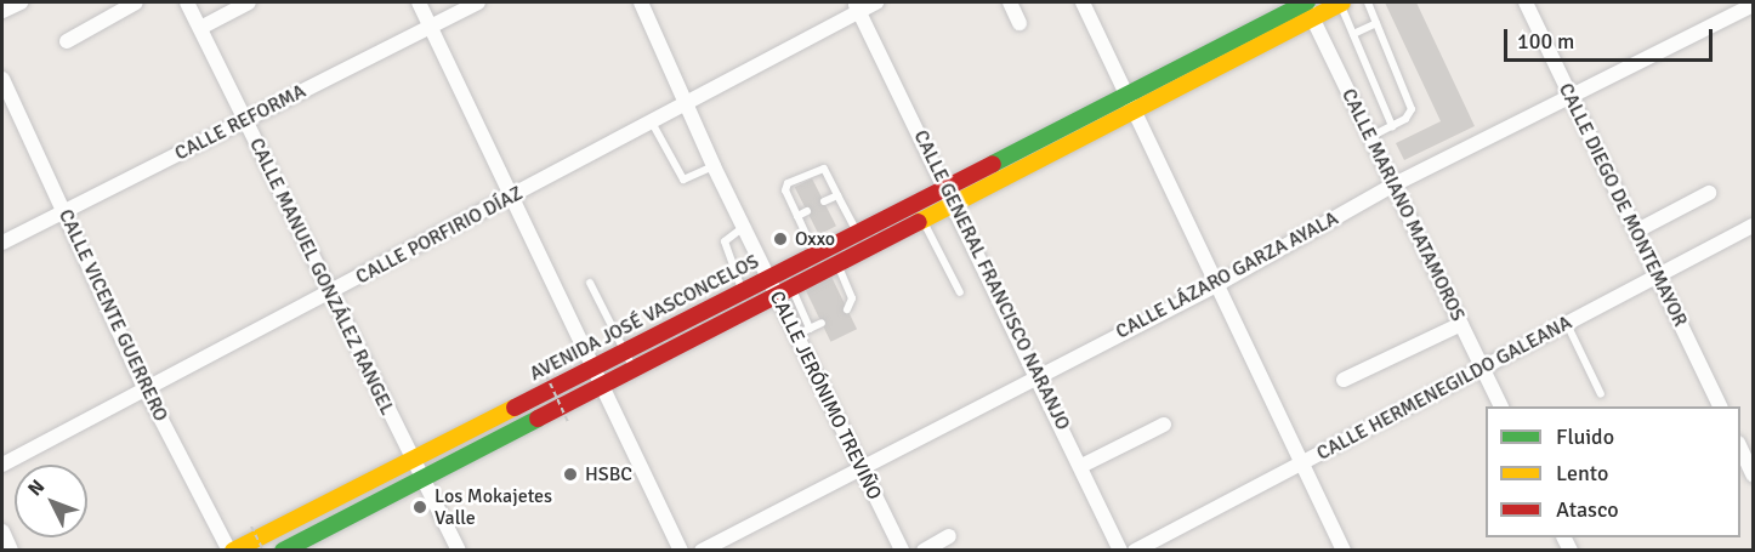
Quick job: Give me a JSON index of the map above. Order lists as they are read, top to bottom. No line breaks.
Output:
{"streets":{"main road":["AVENIDA JOSÉ VASCONCELOS"],"street":["CALLE REFORMA","CALLE MARIANO MATAMOROS","CALLE DIEGO DE MONTEMAYOR","CALLE PORFIRIO DÍAZ","CALLE LÁZARO GARZA AYALA","CALLE MANUEL GONZÁLEZ RANGEL","CALLE GENERAL FRANCISCO NARANJO","CALLE VICENTE GUERRERO","CALLE HERMENEGILDO GALEANA","CALLE JERÓNIMO TREVIÑO"]},"crossings":[["CALLE REFORMA","CALLE MANUEL GONZÁLEZ RANGEL"],["CALLE REFORMA","CALLE VICENTE GUERRERO"],["CALLE MARIANO MATAMOROS","CALLE LÁZARO GARZA AYALA"],["CALLE MARIANO MATAMOROS","AVENIDA JOSÉ VASCONCELOS"],["CALLE MARIANO MATAMOROS","CALLE HERMENEGILDO GALEANA"],["CALLE DIEGO DE MONTEMAYOR","CALLE LÁZARO GARZA AYALA"],["CALLE DIEGO DE MONTEMAYOR","CALLE HERMENEGILDO GALEANA"],["CALLE PORFIRIO DÍAZ","CALLE MANUEL GONZÁLEZ RANGEL"],["CALLE PORFIRIO DÍAZ","CALLE GENERAL FRANCISCO NARANJO"],["CALLE PORFIRIO DÍAZ","CALLE VICENTE GUERRERO"],["CALLE PORFIRIO DÍAZ","CALLE JERÓNIMO TREVIÑO"],["CALLE LÁZARO GARZA AYALA","CALLE GENERAL FRANCISCO NARANJO"],["CALLE LÁZARO GARZA AYALA","CALLE JERÓNIMO TREVIÑO"],["CALLE MANUEL GONZÁLEZ RANGEL","AVENIDA JOSÉ VASCONCELOS"],["CALLE GENERAL FRANCISCO NARANJO","AVENIDA JOSÉ VASCONCELOS"],["CALLE VICENTE GUERRERO","AVENIDA JOSÉ VASCONCELOS"],["AVENIDA JOSÉ VASCONCELOS","CALLE JERÓNIMO TREVIÑO"]],"places":["Oxxo","HSBC","Los Mokajetes Valle"],"legend":["Fluido","Lento","Atasco"],"scale_bar":"100 m","north":"top left"}
